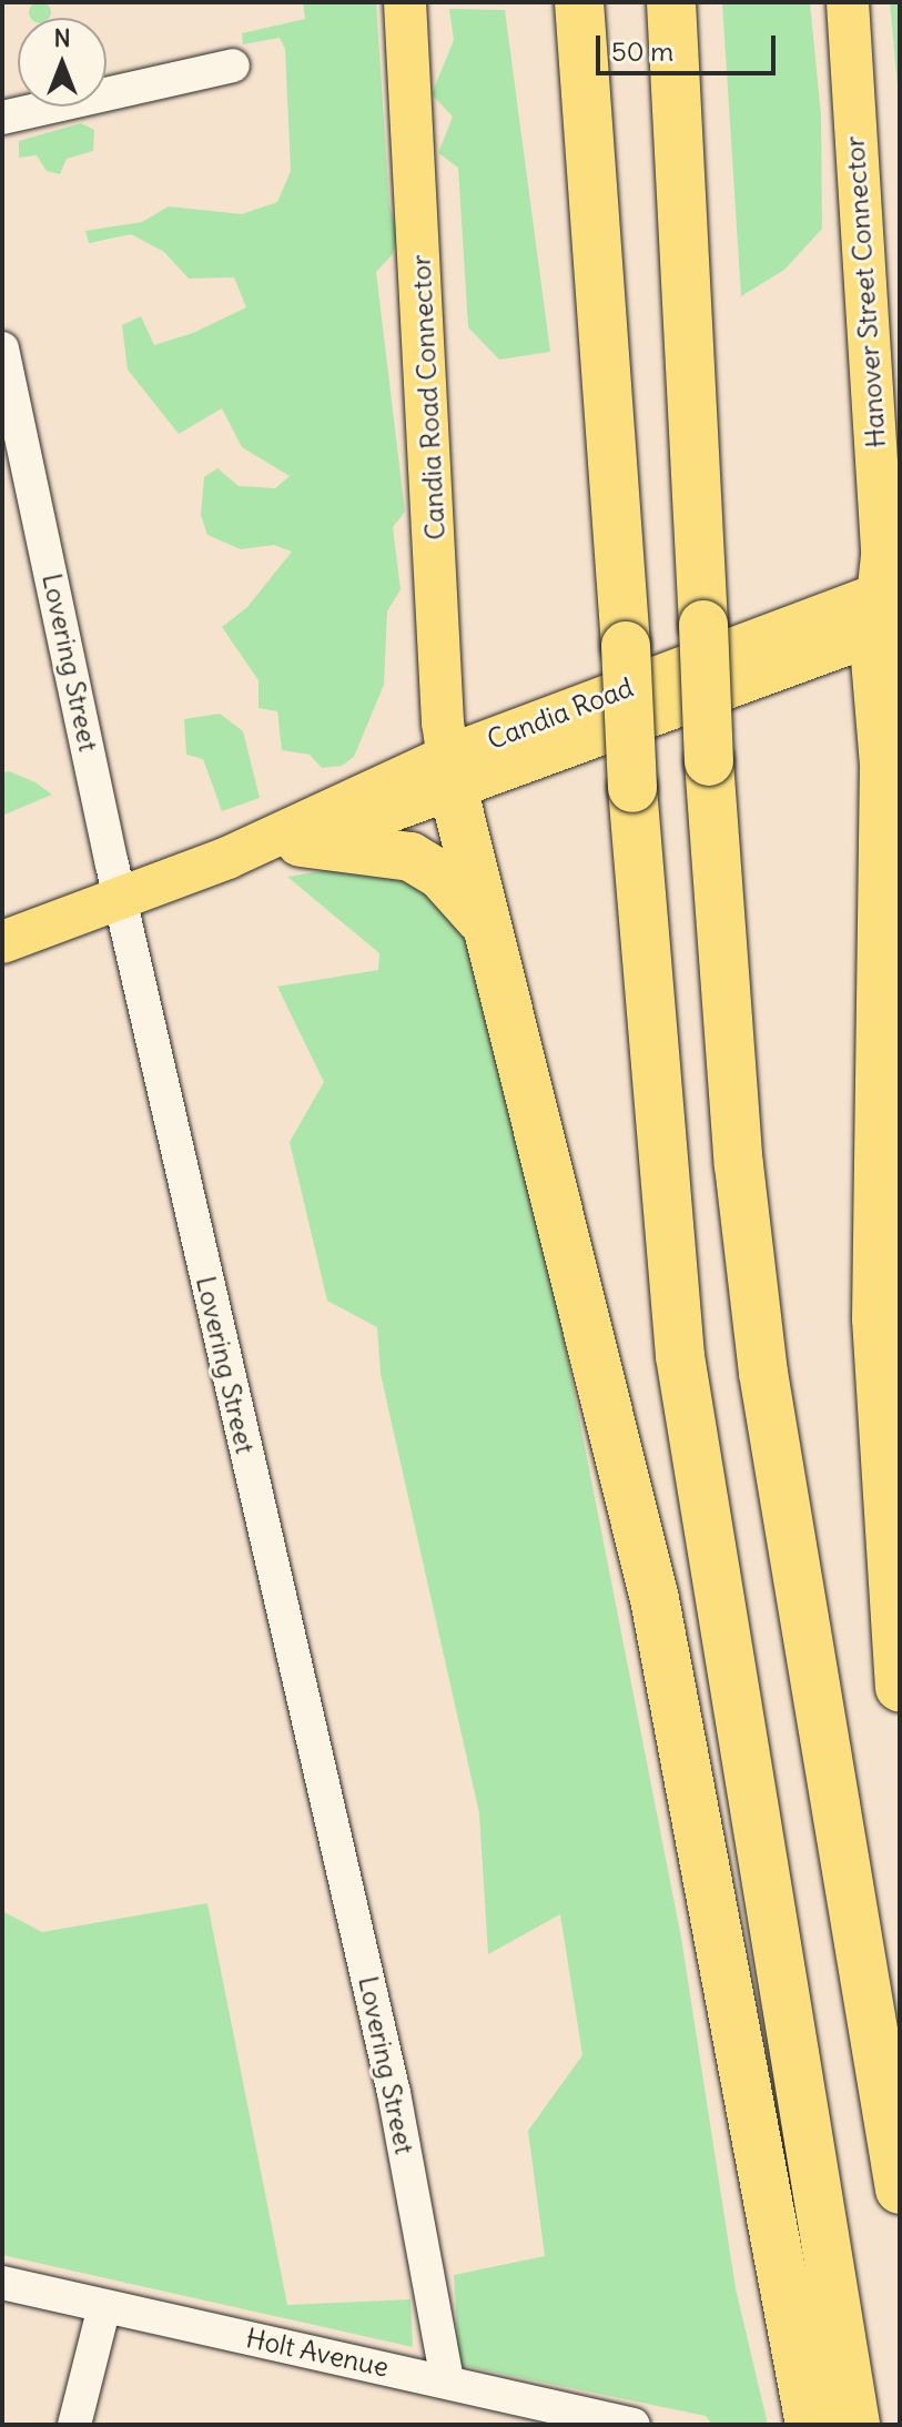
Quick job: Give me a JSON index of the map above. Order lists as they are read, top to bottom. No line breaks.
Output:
{"streets":{"main road":["Hanover Street Connector","Candia Road Connector","Candia Road"],"street":["Lovering Street","Holt Avenue"]},"crossings":[["Hanover Street Connector","Candia Road"],["Candia Road Connector","Candia Road"],["Lovering Street","Candia Road"],["Lovering Street","Holt Avenue"]],"scale_bar":"50 m","north":"top"}
